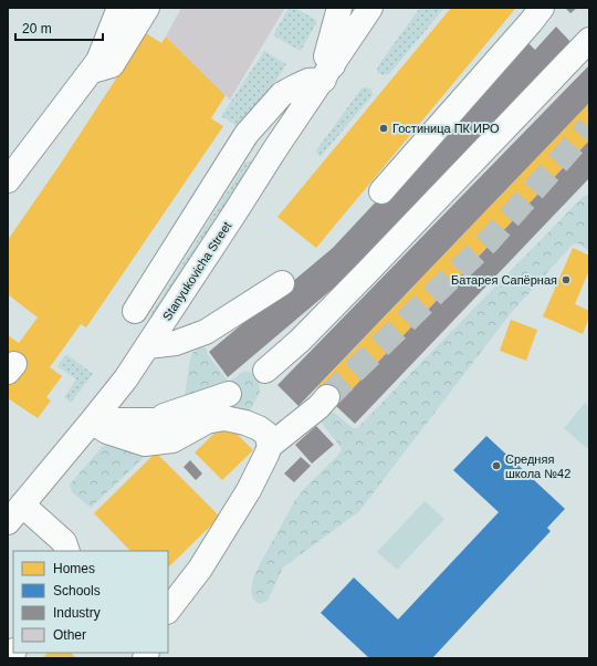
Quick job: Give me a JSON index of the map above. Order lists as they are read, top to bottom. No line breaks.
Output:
{"streets":{"street":["Stanyukovicha Street"]},"places":["Гостиница ПК ИРО","Батарея Сапёрная","Средняя школа №42"],"legend":["Homes","Schools","Industry","Other"],"scale_bar":"20 m"}
